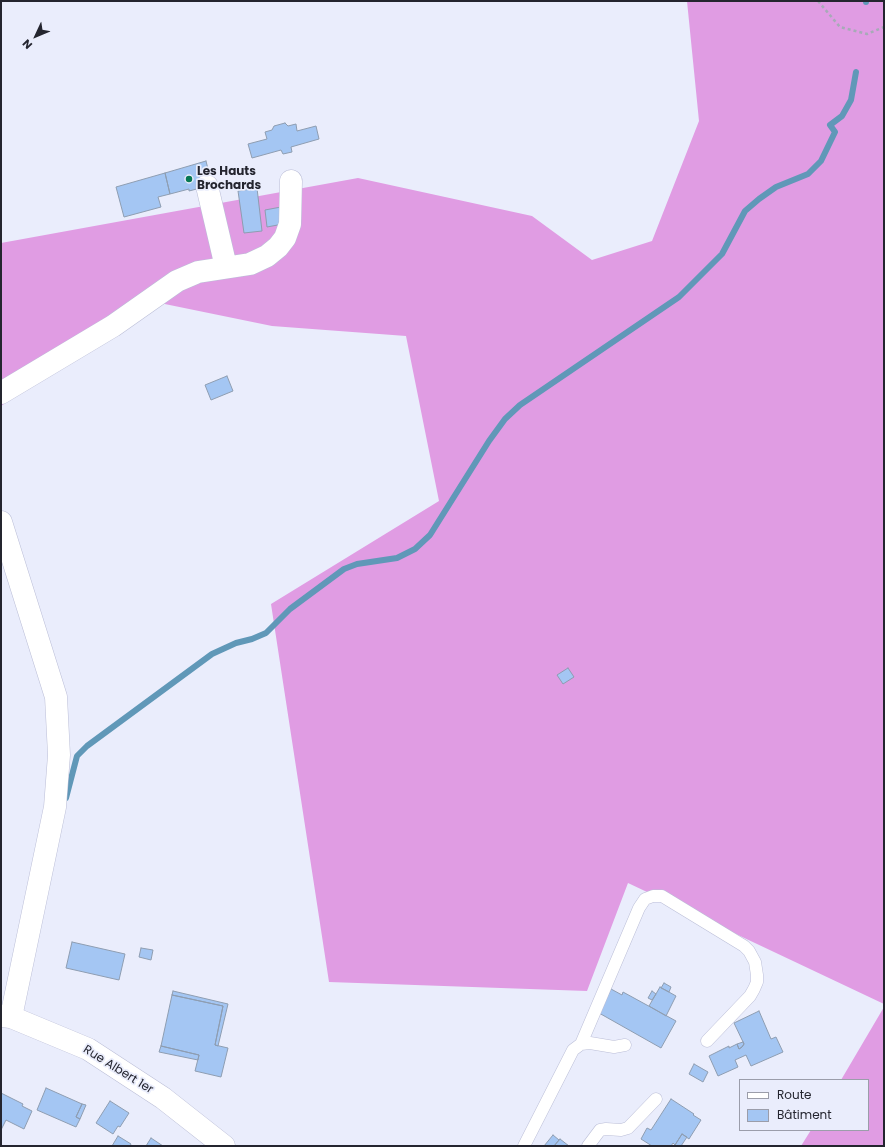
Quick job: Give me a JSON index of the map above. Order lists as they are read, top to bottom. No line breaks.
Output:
{"streets":{"street":["Rue Albert 1er"]},"places":["Les Hauts Brochards"],"legend":["Route","Bâtiment"],"north":"bottom left"}
